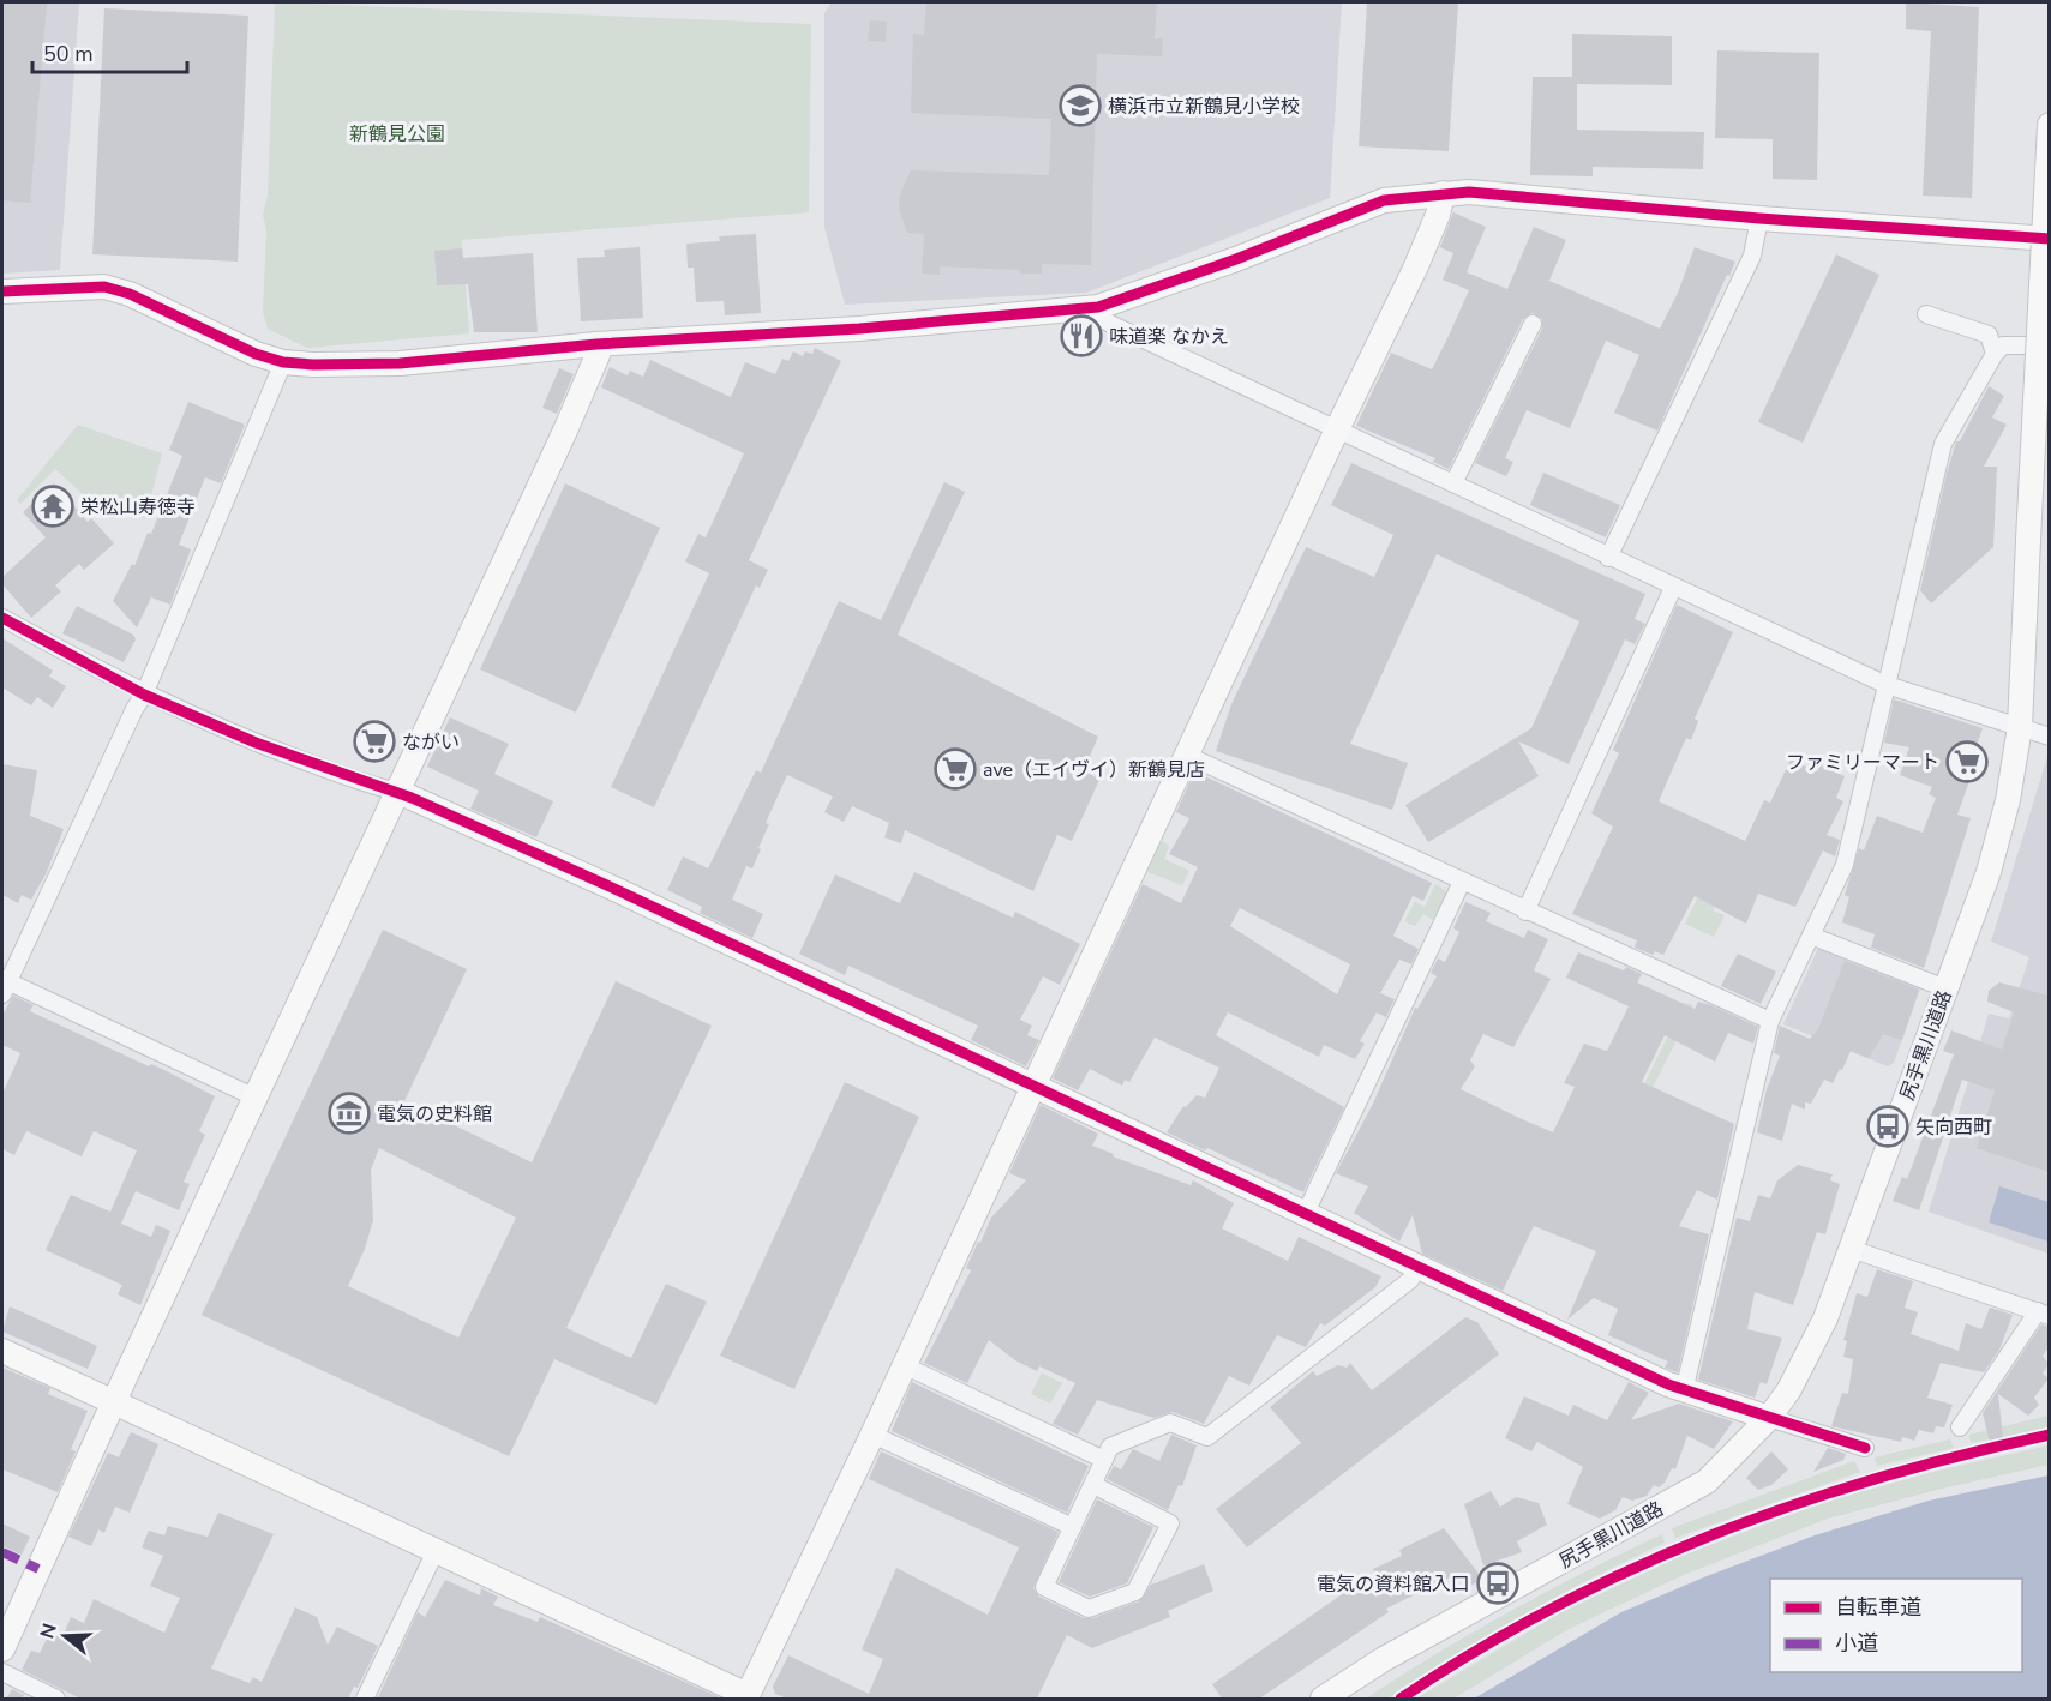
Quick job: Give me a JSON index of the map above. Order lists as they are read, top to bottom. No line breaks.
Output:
{"streets":{"street":["尻手黒川道路"]},"parks":["新鶴見公園"],"places":{"school or university":["横浜市立新鶴見小学校"],"restaurant":["味道楽 なかえ"],"temple":["栄松山寿徳寺"],"supermarket":["ながい","ファミリーマート","ave（エイヴイ）新鶴見店"],"museum":["電気の史料館"],"bus stop":["矢向西町","電気の資料館入口"]},"legend":["自転車道","小道"],"scale_bar":"50 m","north":"left"}
